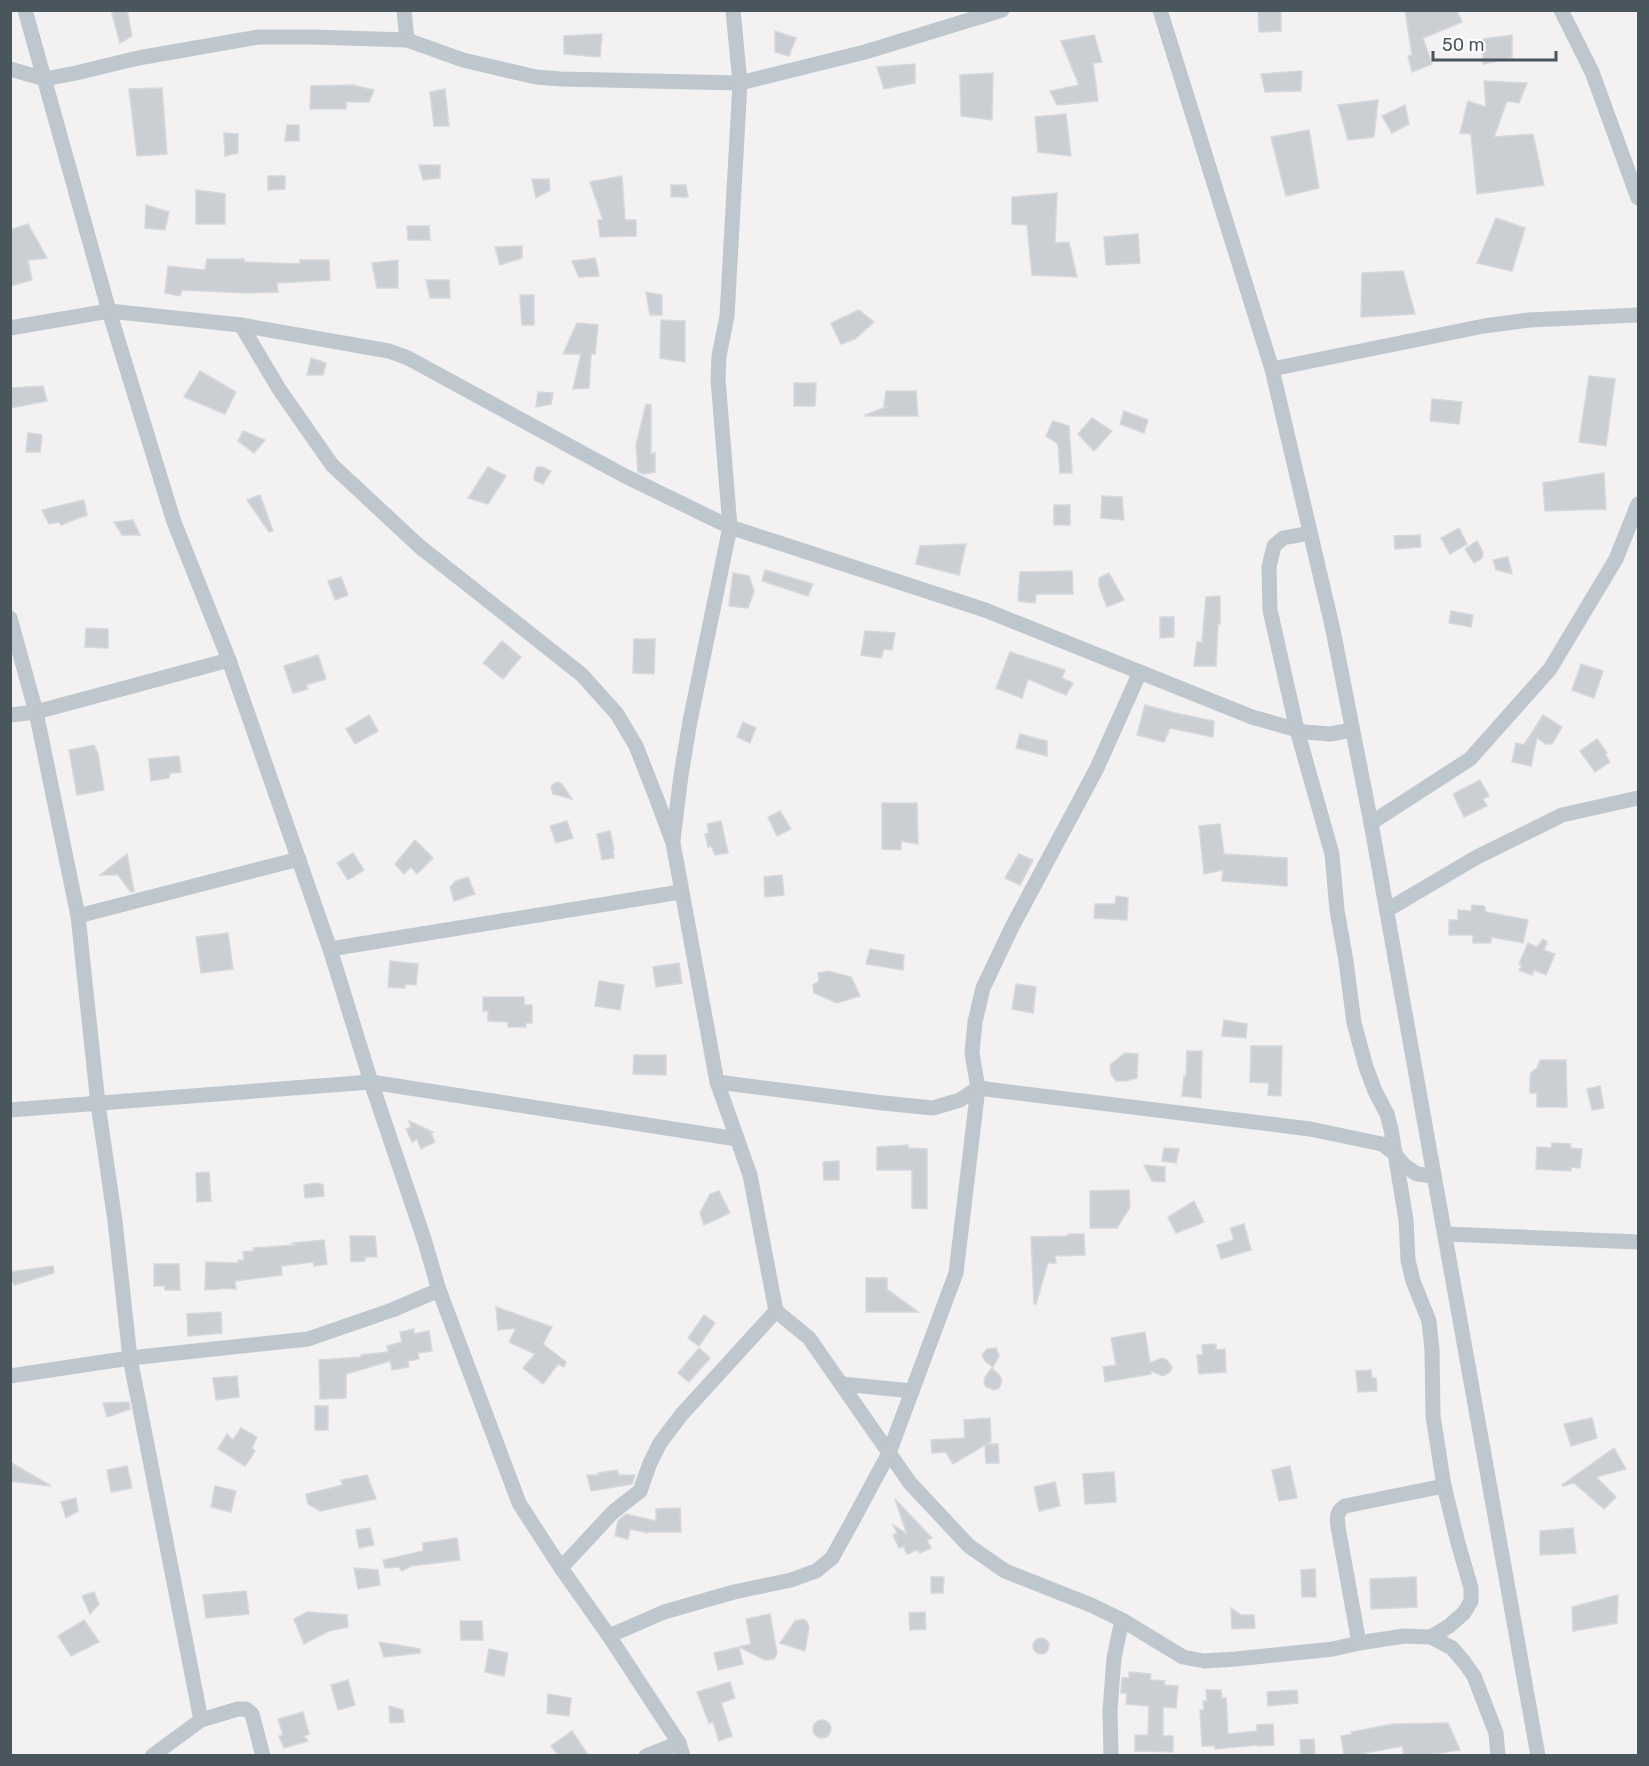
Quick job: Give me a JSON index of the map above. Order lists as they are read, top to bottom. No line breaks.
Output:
{"scale_bar":"50 m"}
